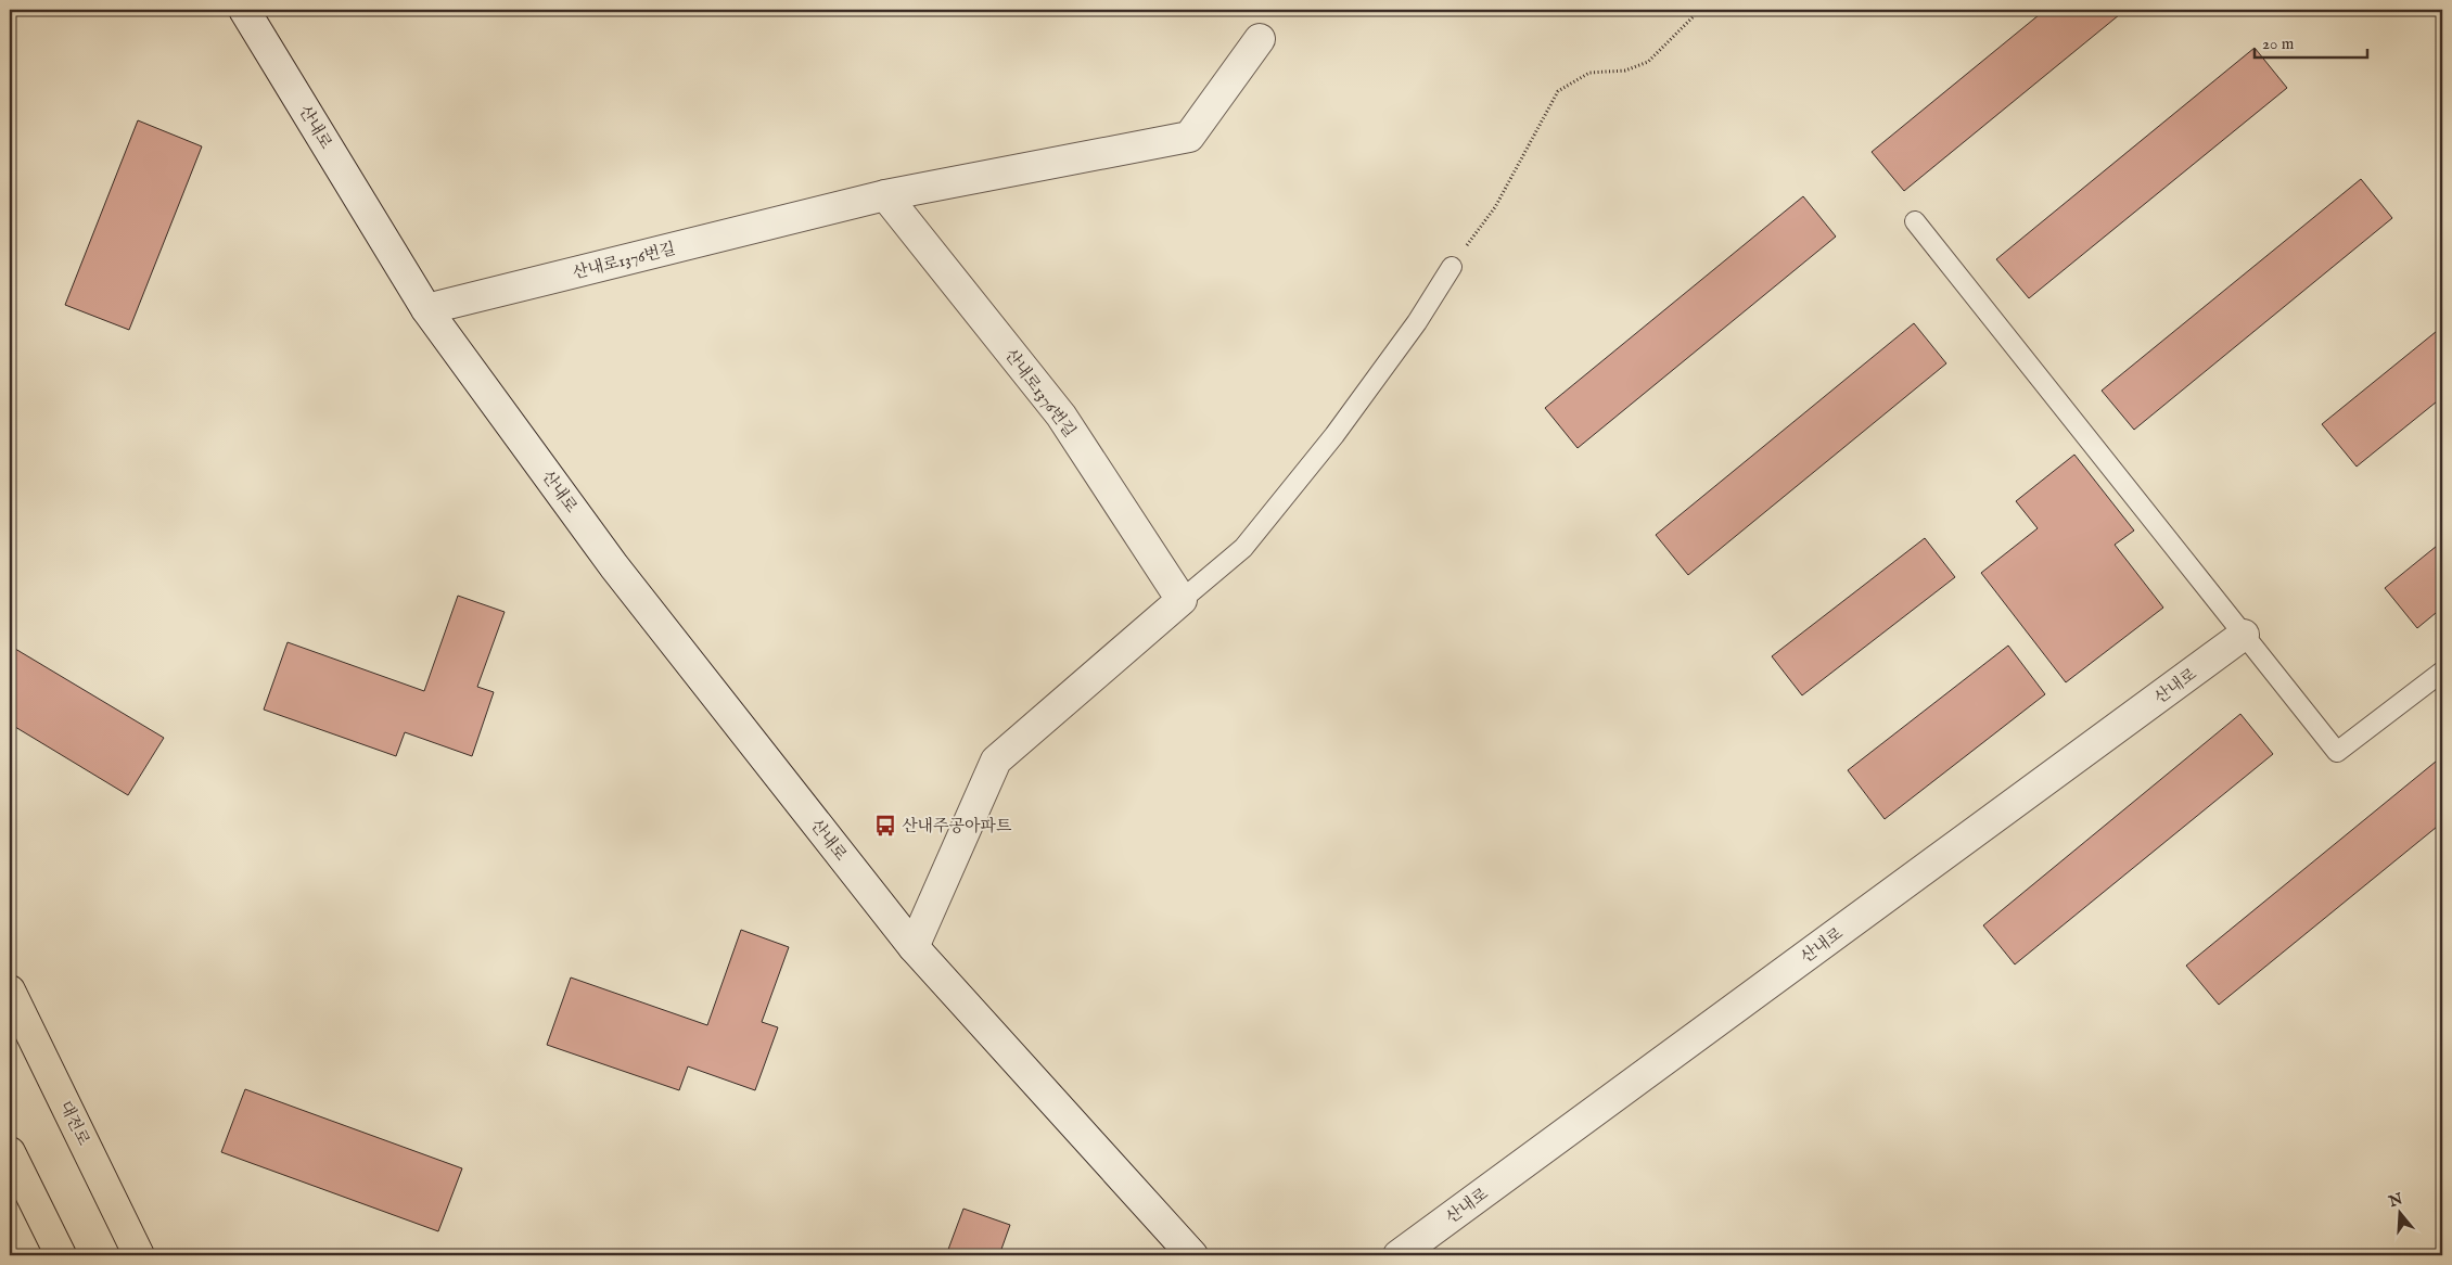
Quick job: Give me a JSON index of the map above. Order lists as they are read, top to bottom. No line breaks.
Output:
{"streets":{"main road":["대전로"],"street":["산내로","산내로1376번길"]},"crossings":[["산내로","산내로1376번길"]],"places":{"bus stop":["산내주공아파트"]},"scale_bar":"20 m","north":"top"}
